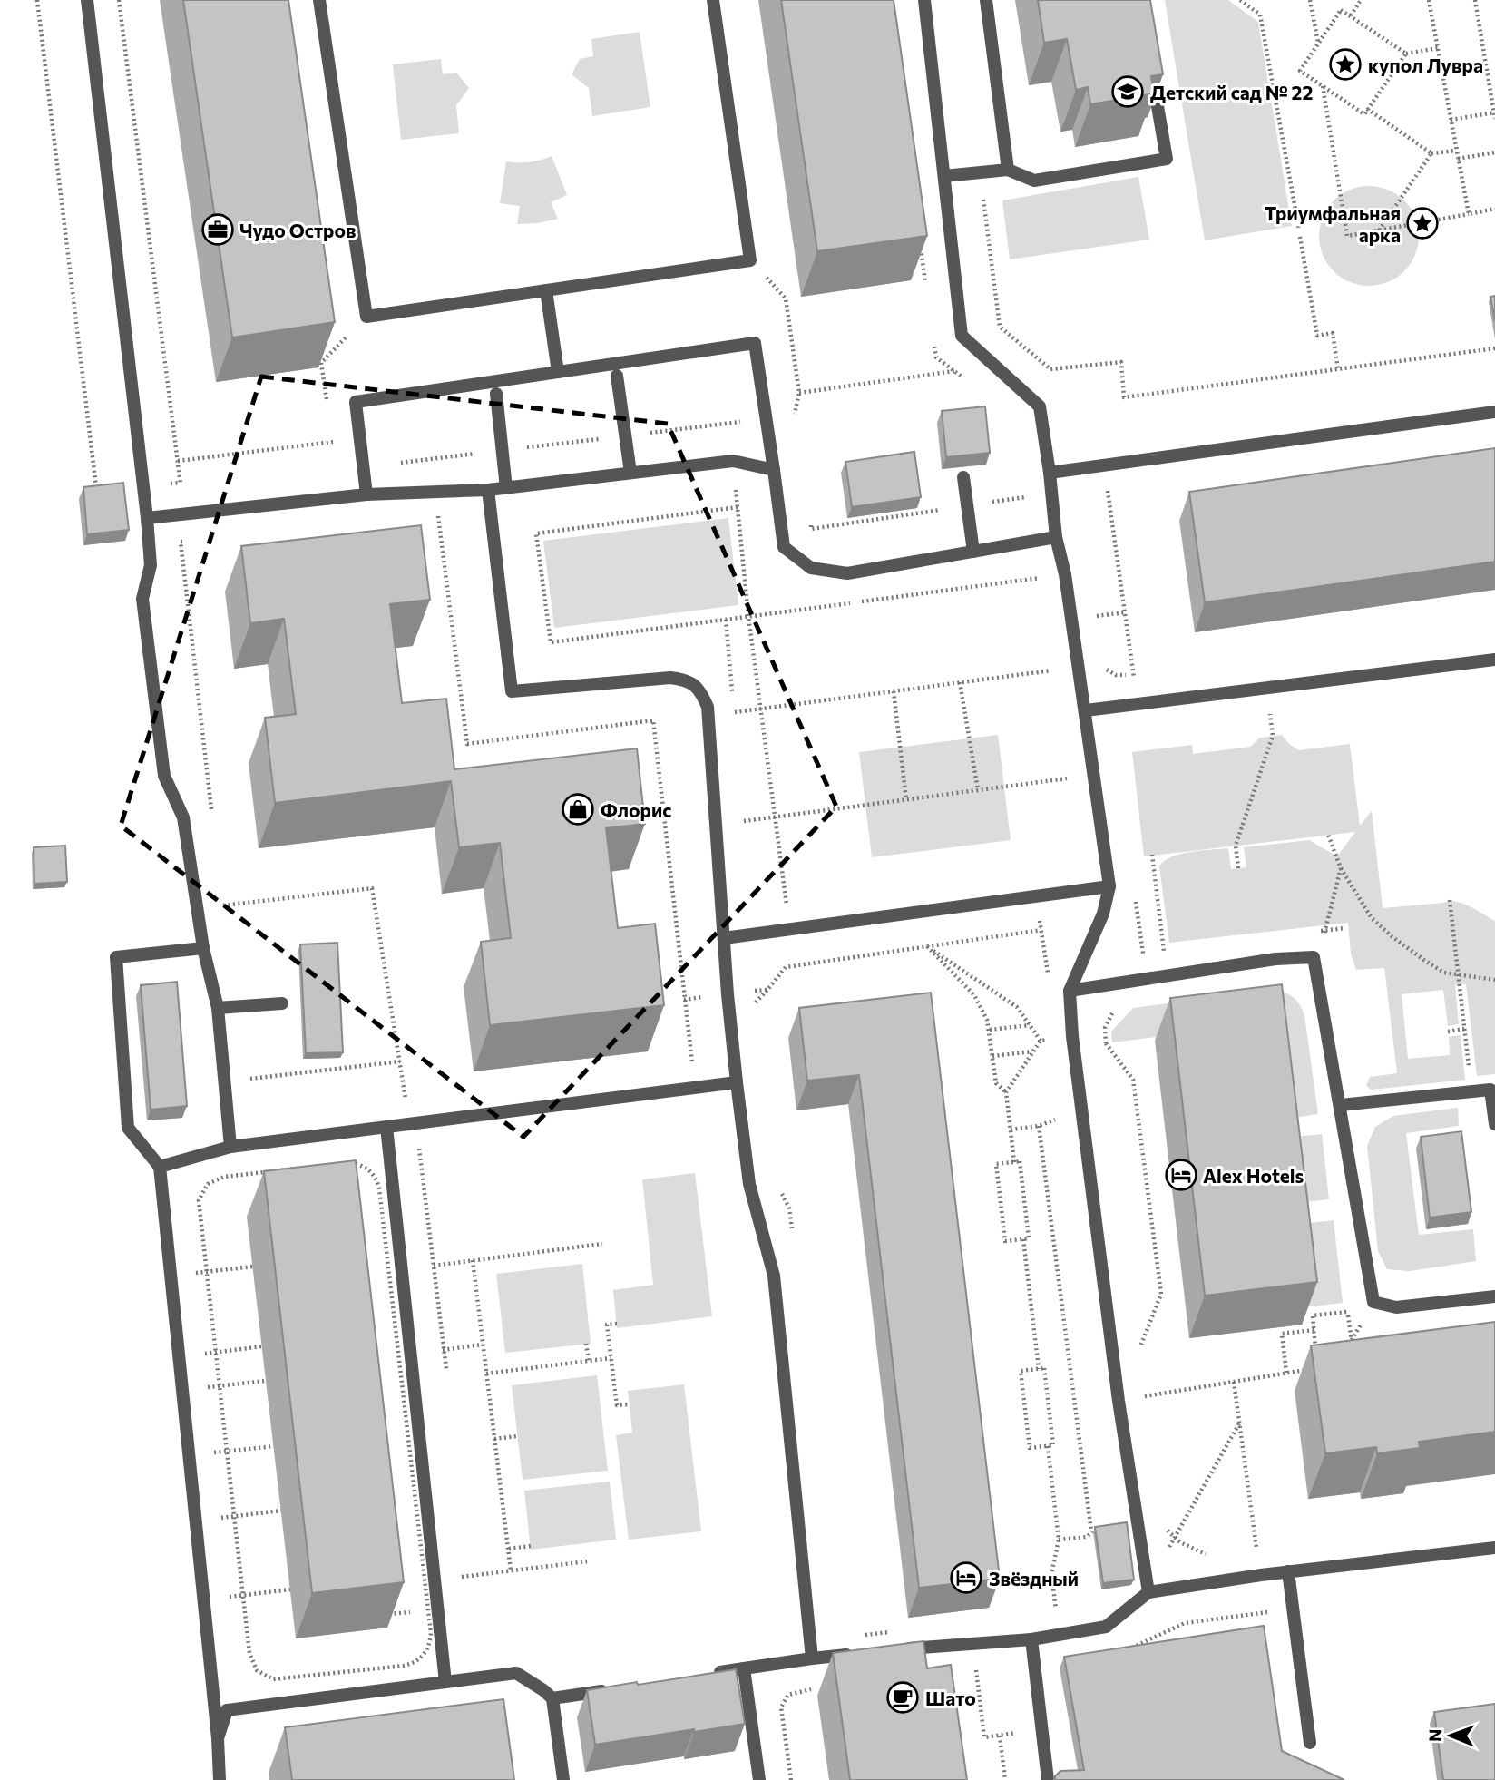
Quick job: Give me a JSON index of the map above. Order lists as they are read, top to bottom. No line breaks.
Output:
{"places":{"place":["купол Лувра","Триумфальная арка"],"school or university":["Детский сад № 22"],"office":["Чудо Остров"],"shop":["Флорис"],"hotel":["Alex Hotels","Звёздный"],"cafe":["Шато"]},"north":"left"}
